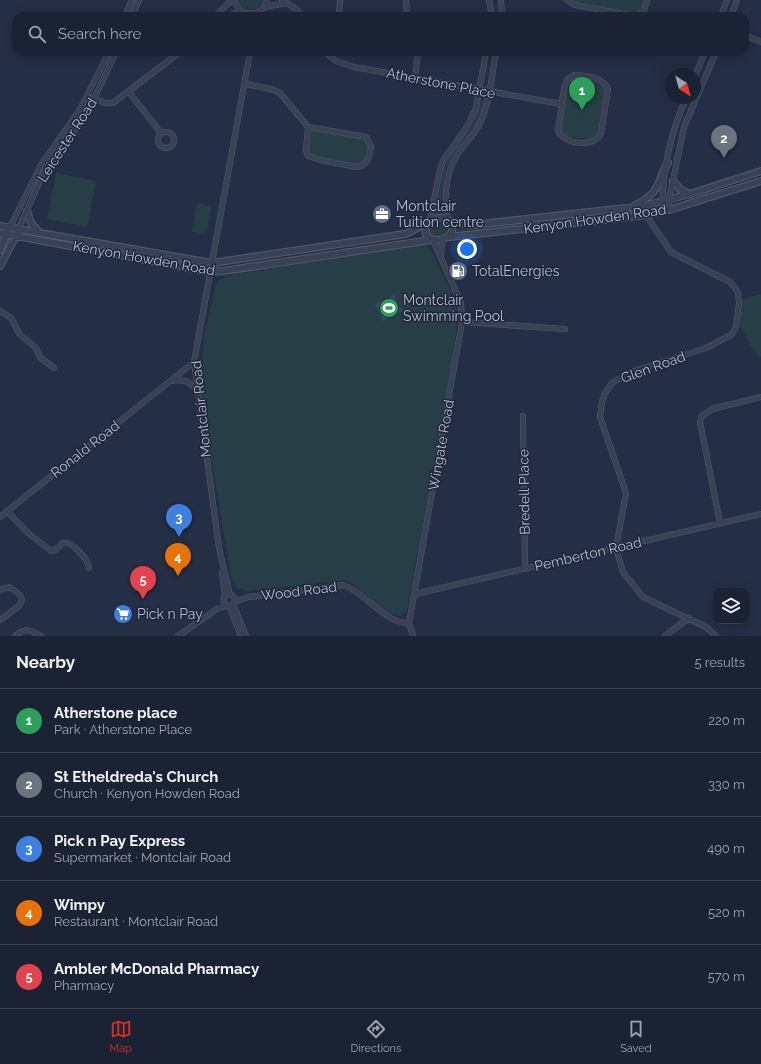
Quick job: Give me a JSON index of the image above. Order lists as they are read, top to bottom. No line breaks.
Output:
{"streets":{"street":["Atherstone Place","Leicester Road","Kenyon Howden Road","Glen Road","Montclair Road","Wingate Road","Ronald Road","Bredell Place","Pemberton Road","Wood Road"]},"crossings":[["Leicester Road","Kenyon Howden Road"],["Kenyon Howden Road","Glen Road"],["Kenyon Howden Road","Montclair Road"],["Kenyon Howden Road","Wingate Road"],["Glen Road","Pemberton Road"],["Montclair Road","Ronald Road"],["Montclair Road","Wood Road"],["Wingate Road","Pemberton Road"],["Wingate Road","Wood Road"],["Bredell Place","Pemberton Road"]],"places":{"office":["Montclair Tuition centre"],"fuel station":["TotalEnergies"],"sports":["Montclair Swimming Pool"],"supermarket":["Pick n Pay"]},"north":"bottom right","page":{"search":"Search here","pins":["1","2","3","4","5"],"heading":["Nearby","5 results"],"list":[{"mark":"1","name":"Atherstone place","note":"Park · Atherstone Place","value":"220 m"},{"mark":"2","name":"St Etheldreda's Church","note":"Church · Kenyon Howden Road","value":"330 m"},{"mark":"3","name":"Pick n Pay Express","note":"Supermarket · Montclair Road","value":"490 m"},{"mark":"4","name":"Wimpy","note":"Restaurant · Montclair Road","value":"520 m"},{"mark":"5","name":"Ambler McDonald Pharmacy","note":"Pharmacy","value":"570 m"}],"nav":["Map","Directions","Saved"]}}
